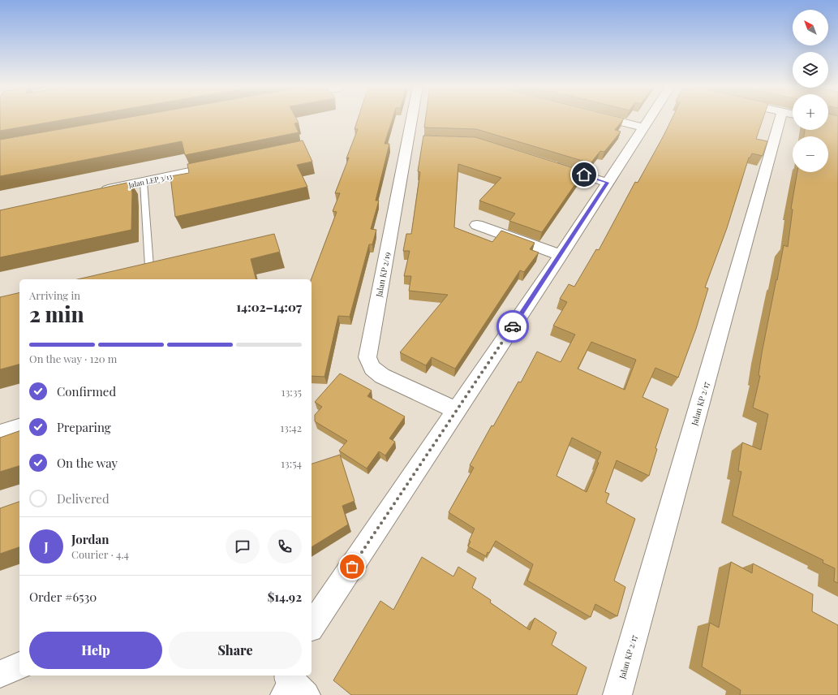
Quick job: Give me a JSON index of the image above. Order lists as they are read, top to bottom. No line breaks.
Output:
{"streets":{"street":["Jalan LEP 3/13","Jalan KP 2/19","Jalan KP 2/17"]},"north":"top left","page":{"map_buttons":["+","−"],"heading":["2 min","Arriving in","14:02–14:07"],"panel":["Jordan","Courier · 4.4","Order #6530","$14.92"],"bar":"On the way · 120 m","list":[["Confirmed","13:35"],["Preparing","13:42"],["On the way","13:54"],"Delivered"],"round":"J","buttons":["Help","Share"]}}
